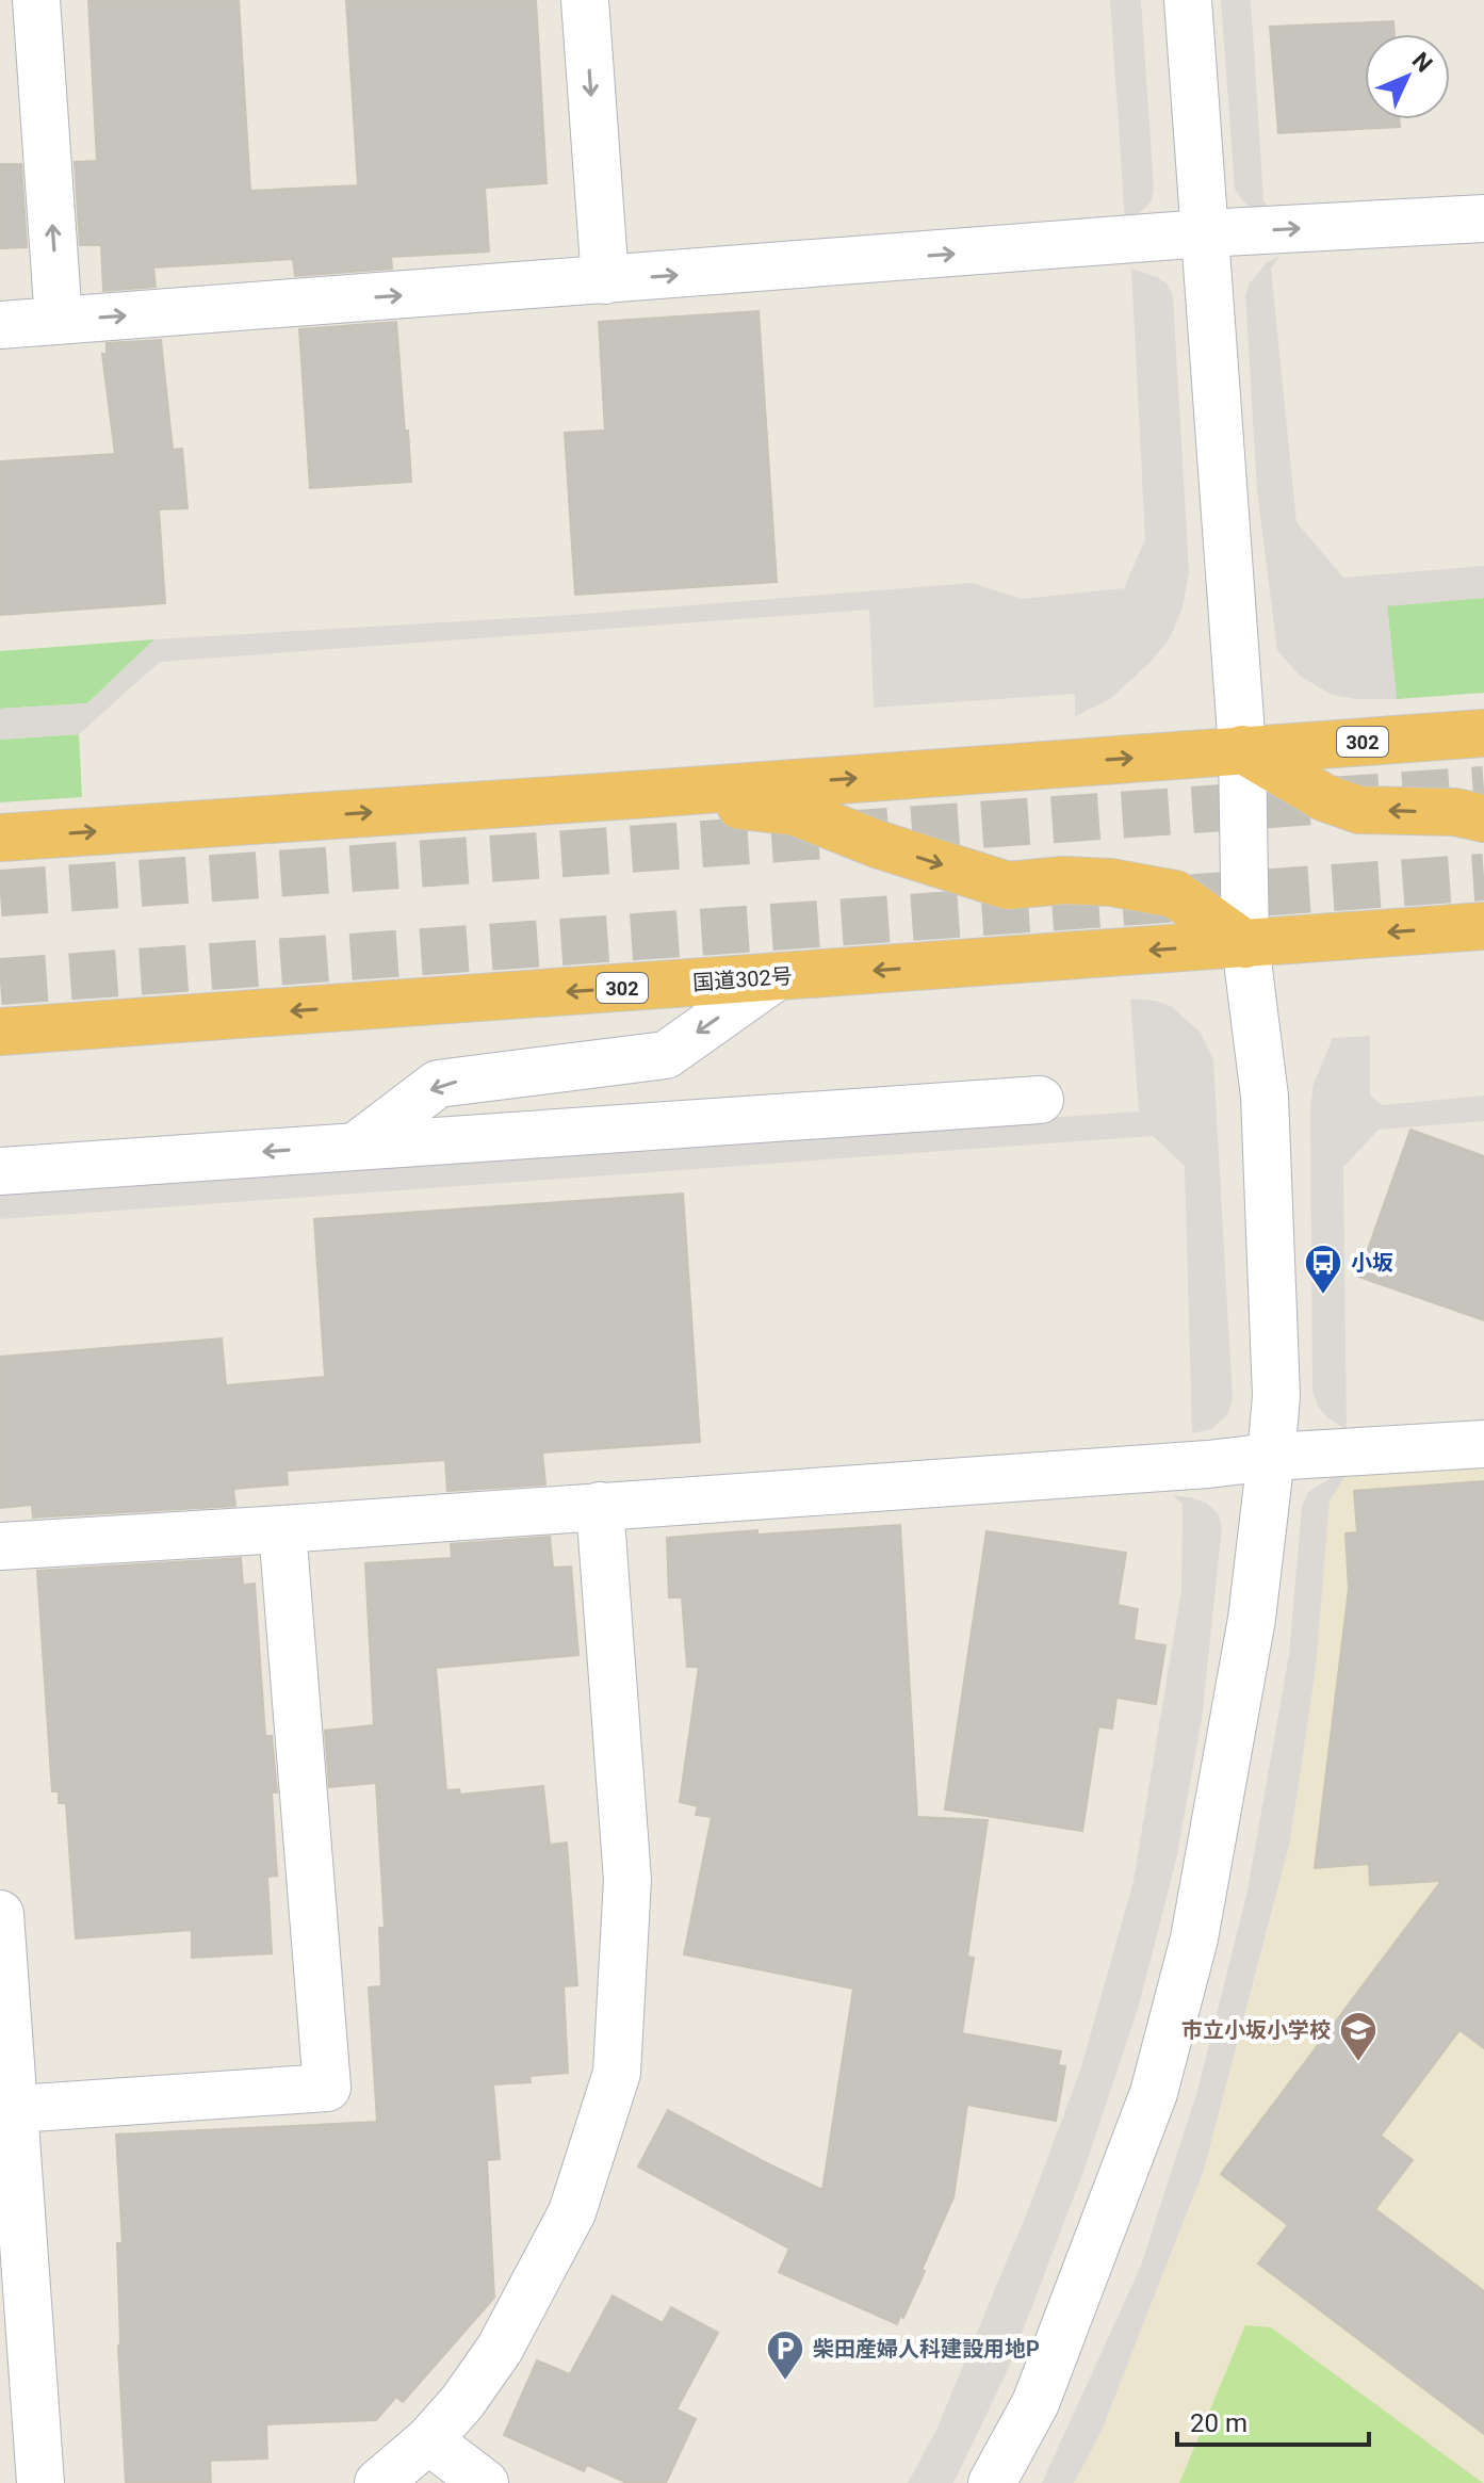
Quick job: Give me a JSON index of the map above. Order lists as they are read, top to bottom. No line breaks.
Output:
{"streets":{"highway":["302","国道302号"]},"places":{"bus stop":["小坂"],"school or university":["市立小坂小学校"],"parking":["柴田産婦人科建設用地P"]},"scale_bar":"20 m","north":"top right"}
